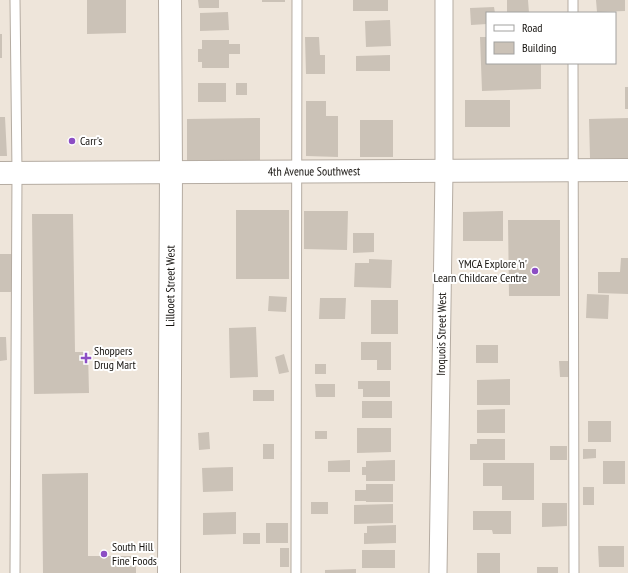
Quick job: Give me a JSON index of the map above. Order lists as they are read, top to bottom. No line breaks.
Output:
{"streets":{"street":["4th Avenue Southwest","Lillooet Street West","Iroquois Street West"]},"crossings":[["4th Avenue Southwest","Lillooet Street West"],["4th Avenue Southwest","Iroquois Street West"]],"places":{"other":["Carr's","YMCA Explore 'n' Learn Childcare Centre","South Hill Fine Foods"],"health":["Shoppers Drug Mart"]},"legend":["Road","Building"]}
